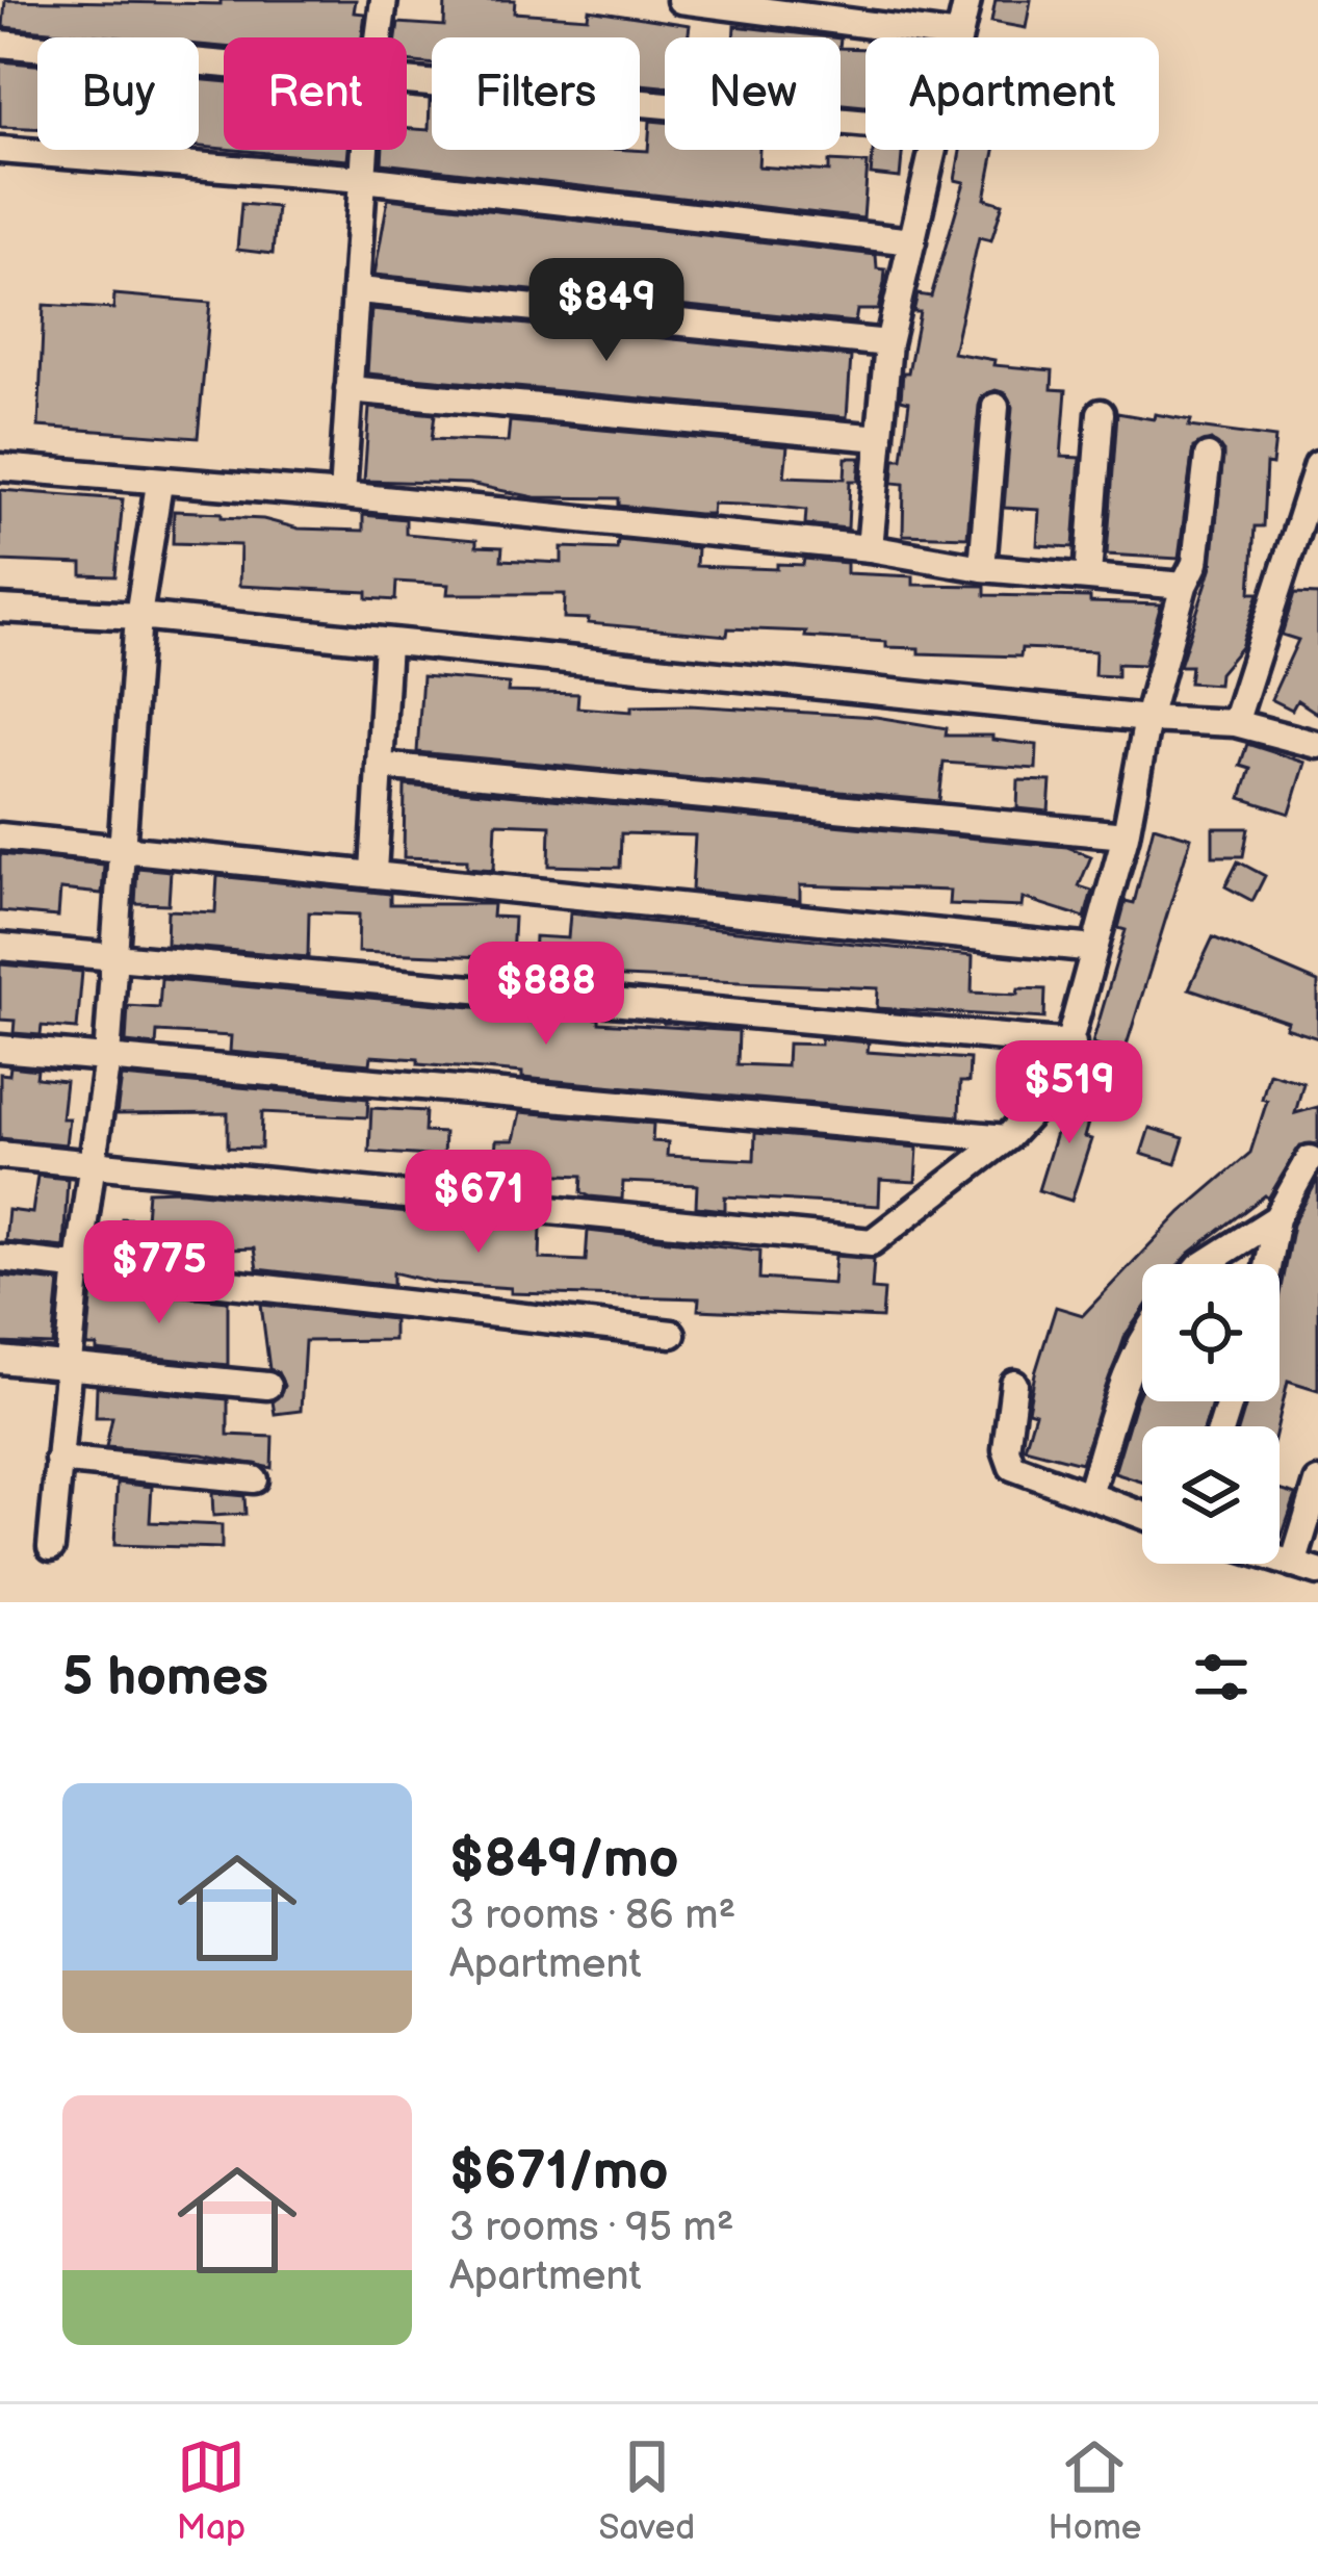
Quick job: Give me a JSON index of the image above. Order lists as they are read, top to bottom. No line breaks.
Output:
{"page":{"chip":["Buy","Rent","Filters","New","Apartment"],"price":["$849","$888","$519","$671","$775"],"heading":"5 homes","list":[{"name":"$849/mo","note":"3 rooms · 86 m² · Apartment"},{"name":"$671/mo","note":"3 rooms · 95 m² · Apartment"}],"tabs":["Map","Saved","Home"]}}
